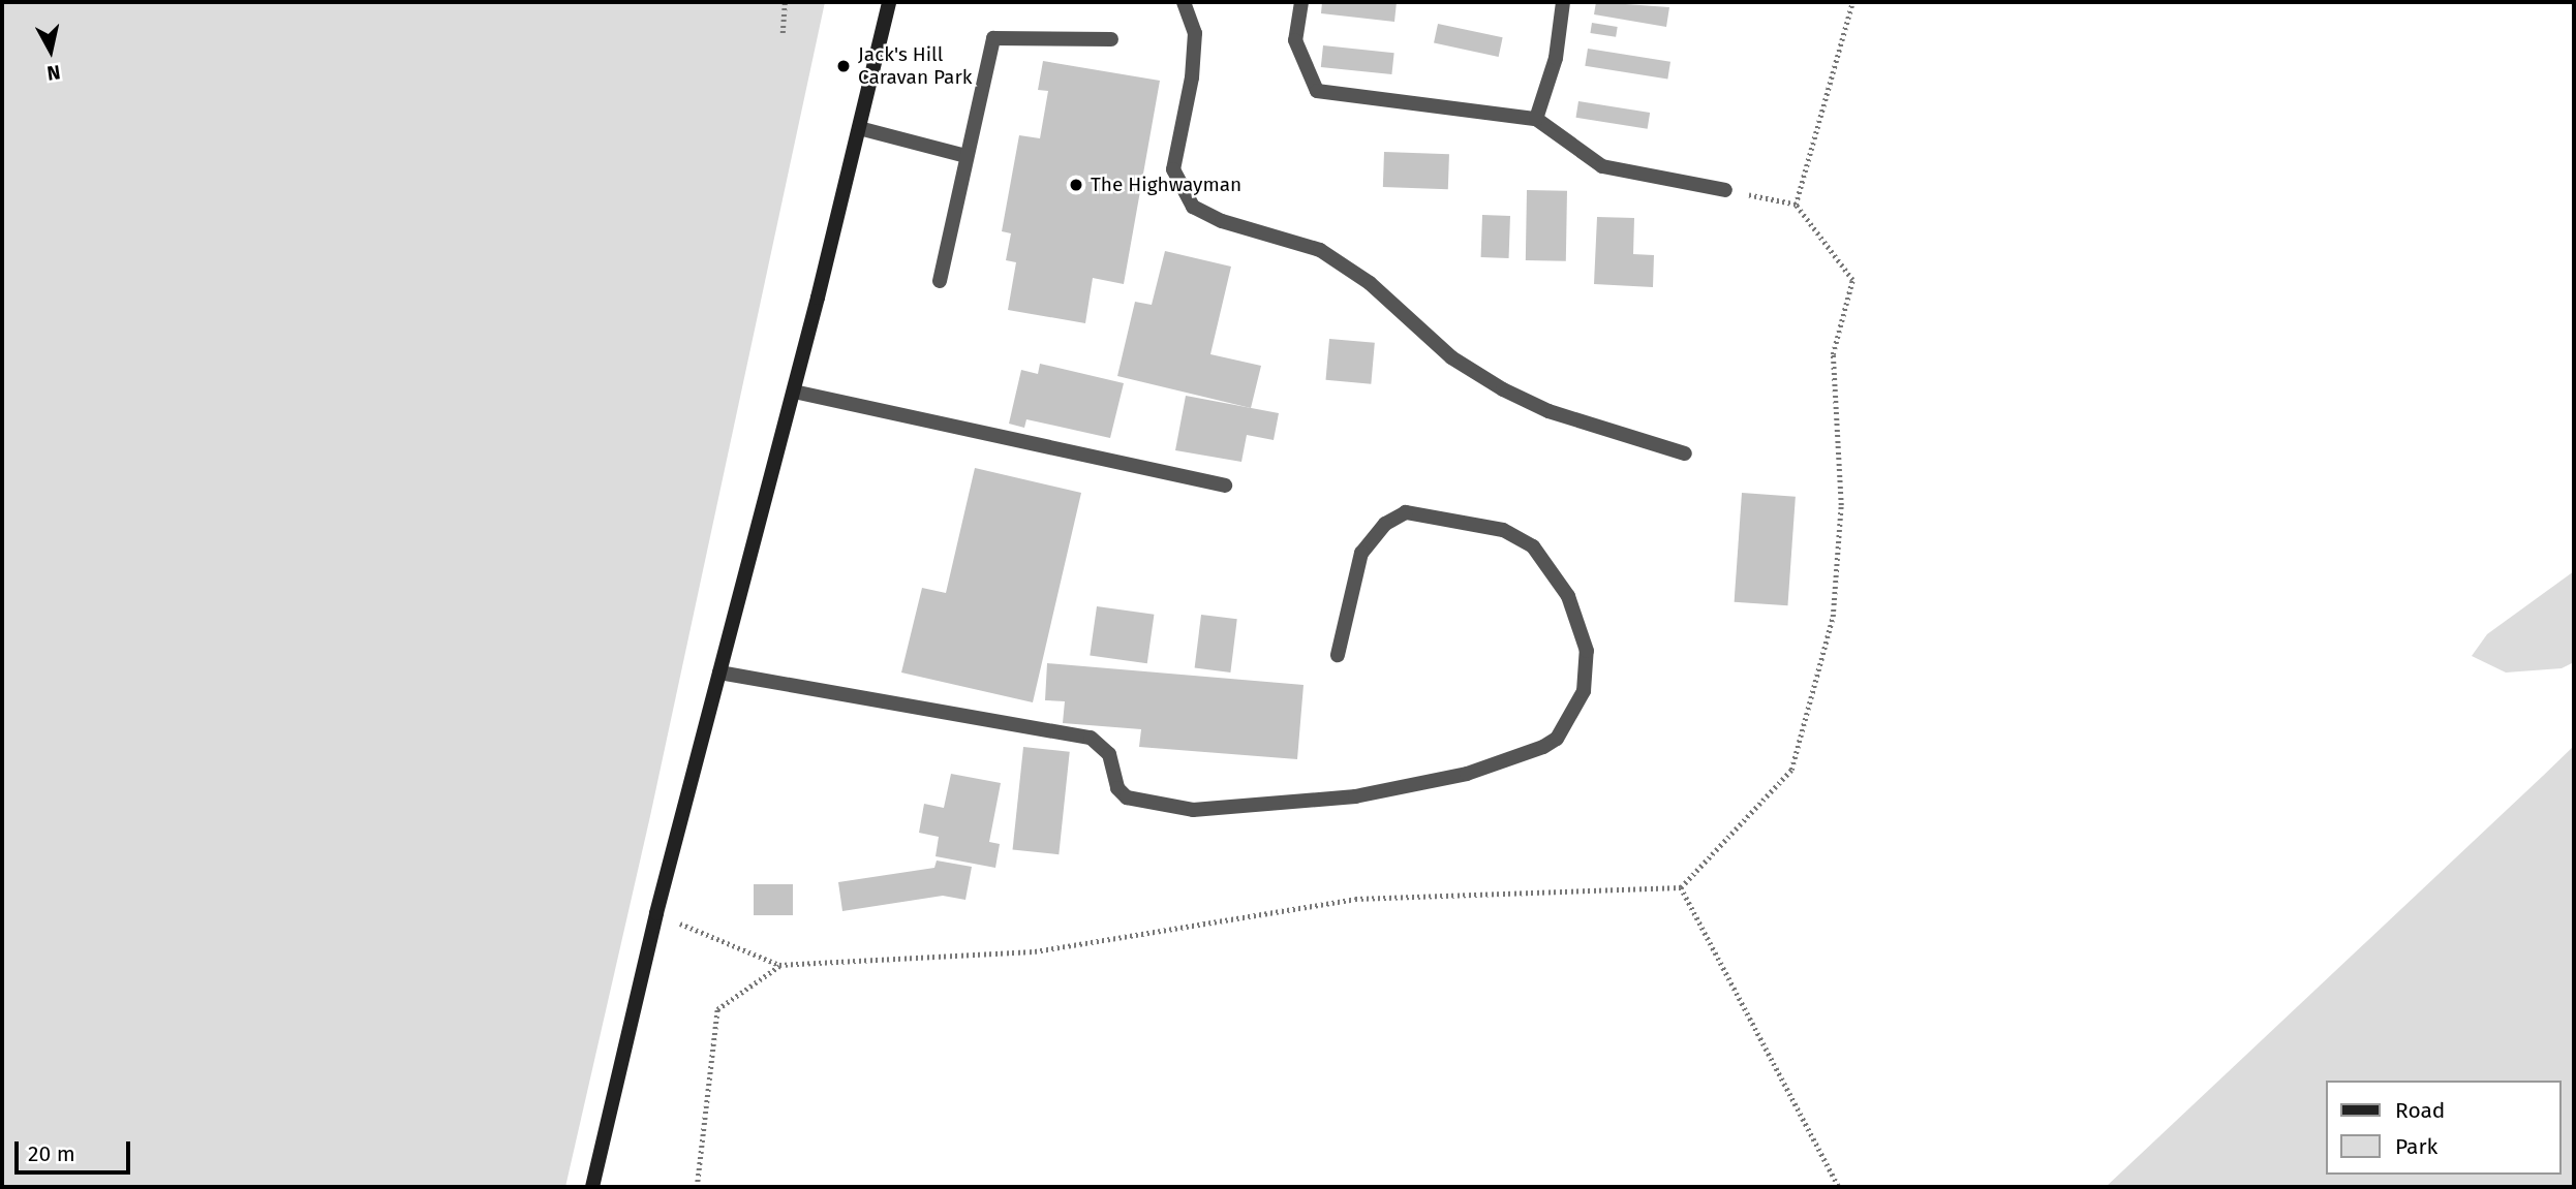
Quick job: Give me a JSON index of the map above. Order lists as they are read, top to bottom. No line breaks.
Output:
{"places":["Jack's Hill Caravan Park","The Highwayman"],"legend":["Road","Park"],"scale_bar":"20 m","north":"bottom"}
